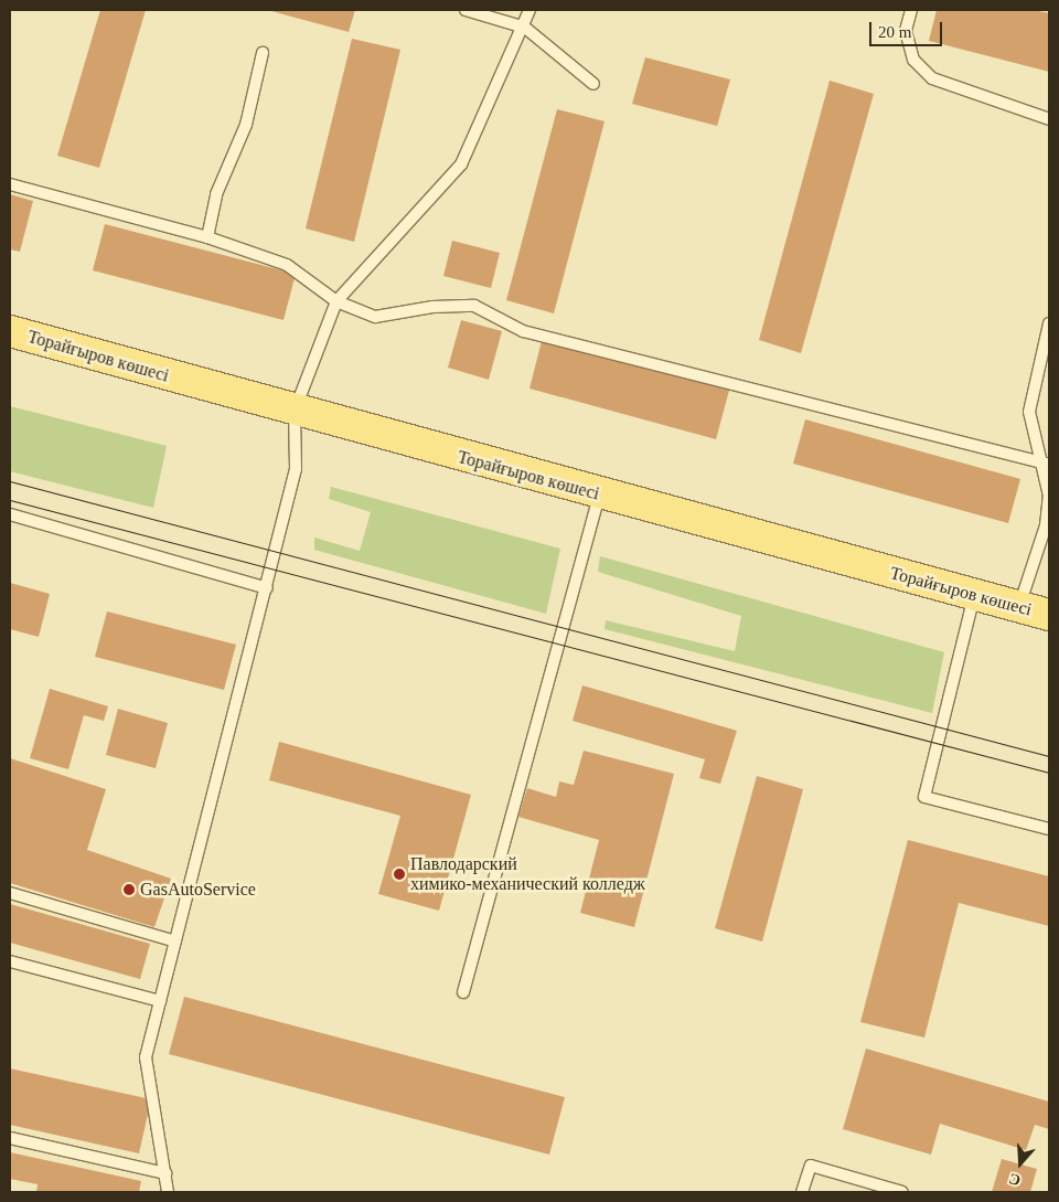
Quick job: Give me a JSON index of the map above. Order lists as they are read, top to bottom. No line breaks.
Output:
{"streets":{"main road":["Торайғыров көшесі"]},"places":["Павлодарский химико-механический колледж","GasAutoService"],"scale_bar":"20 m","north":"bottom"}
